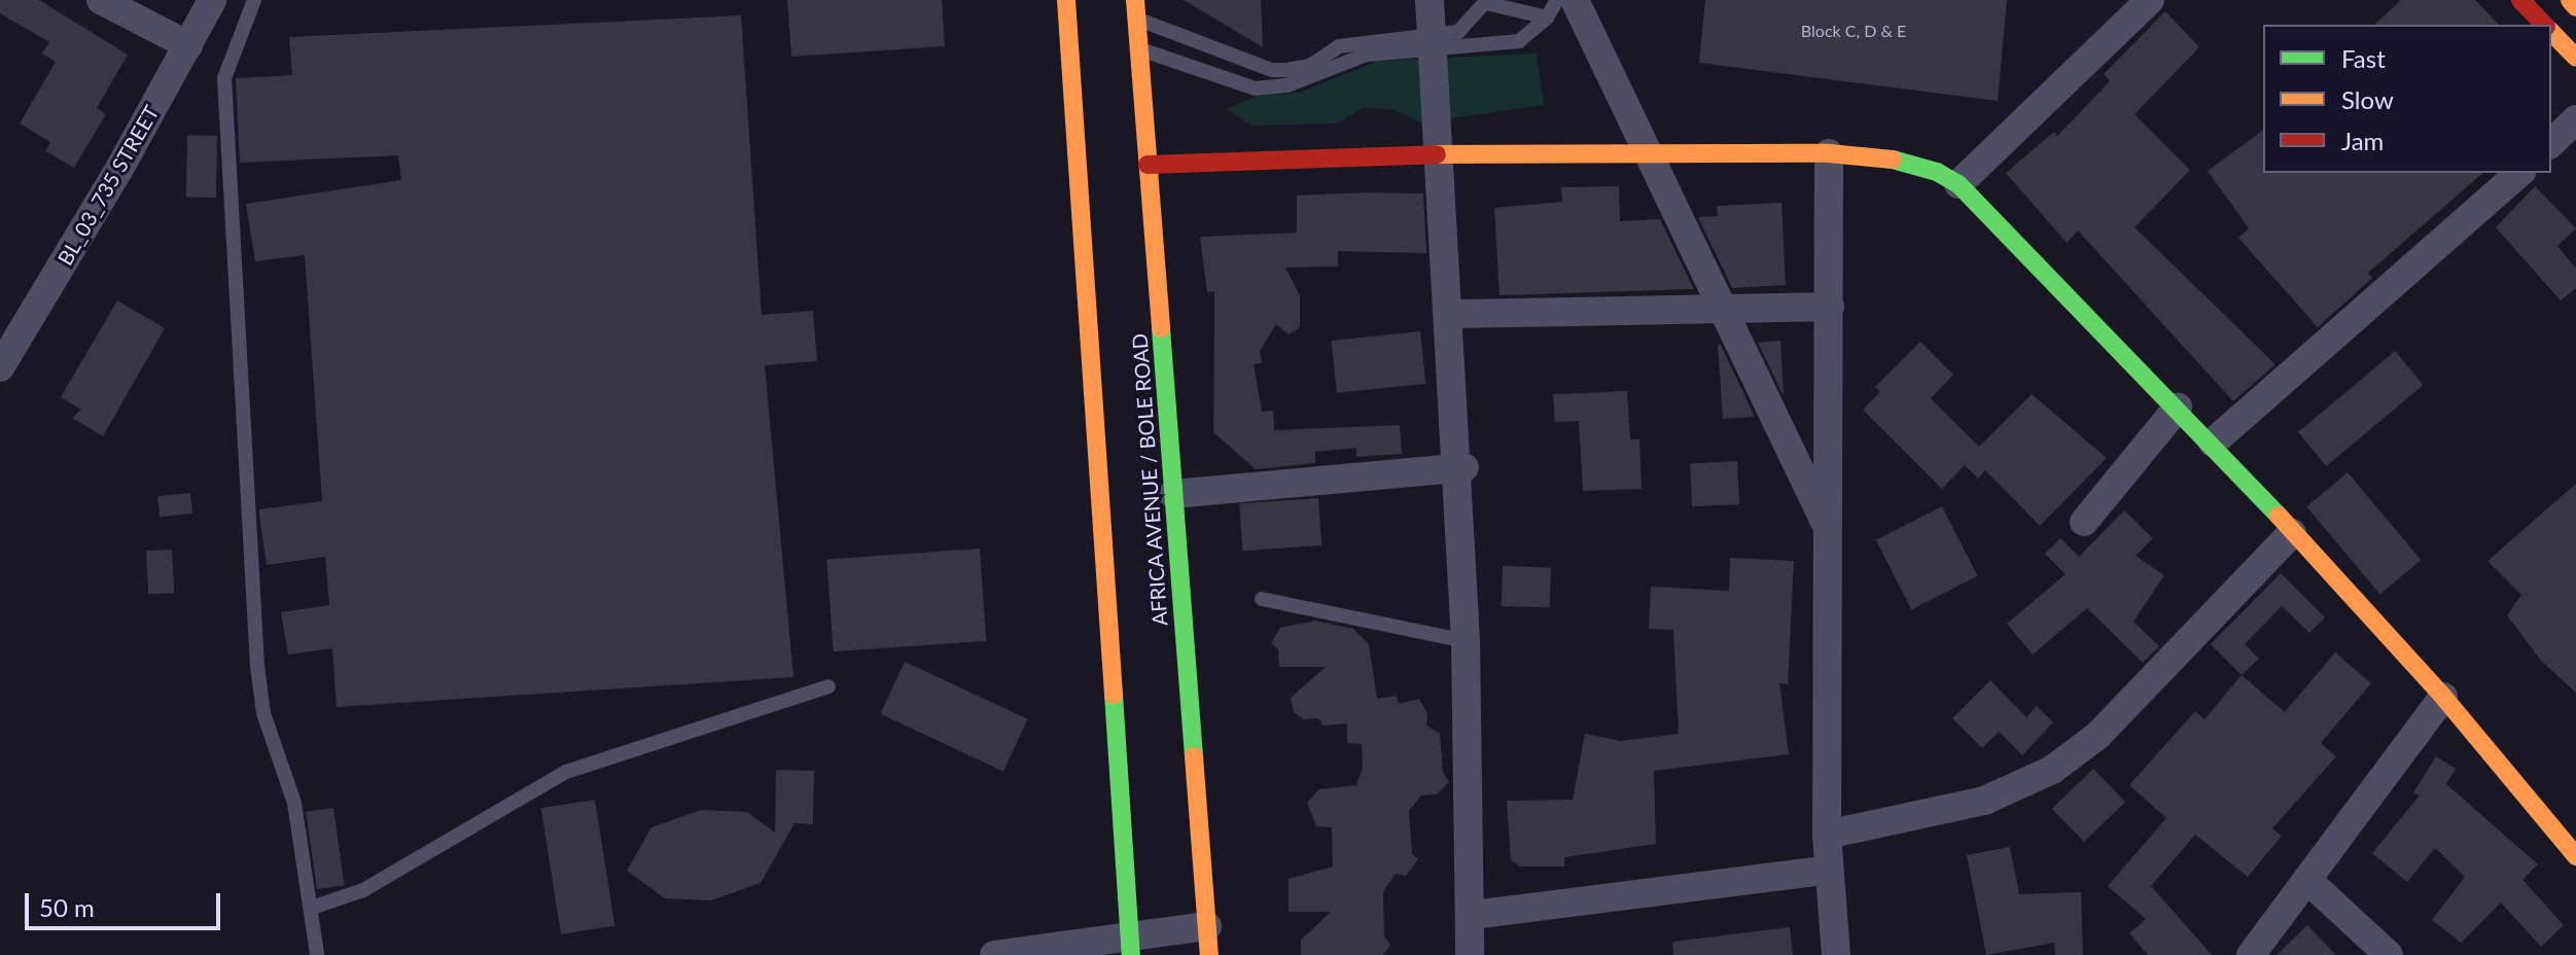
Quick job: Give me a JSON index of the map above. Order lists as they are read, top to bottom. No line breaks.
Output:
{"streets":{"main road":["AFRICA AVENUE / BOLE ROAD"],"street":["BL_03_735 STREET"]},"house_numbers":["Block C, D & E"],"legend":["Fast","Slow","Jam"],"scale_bar":"50 m"}
